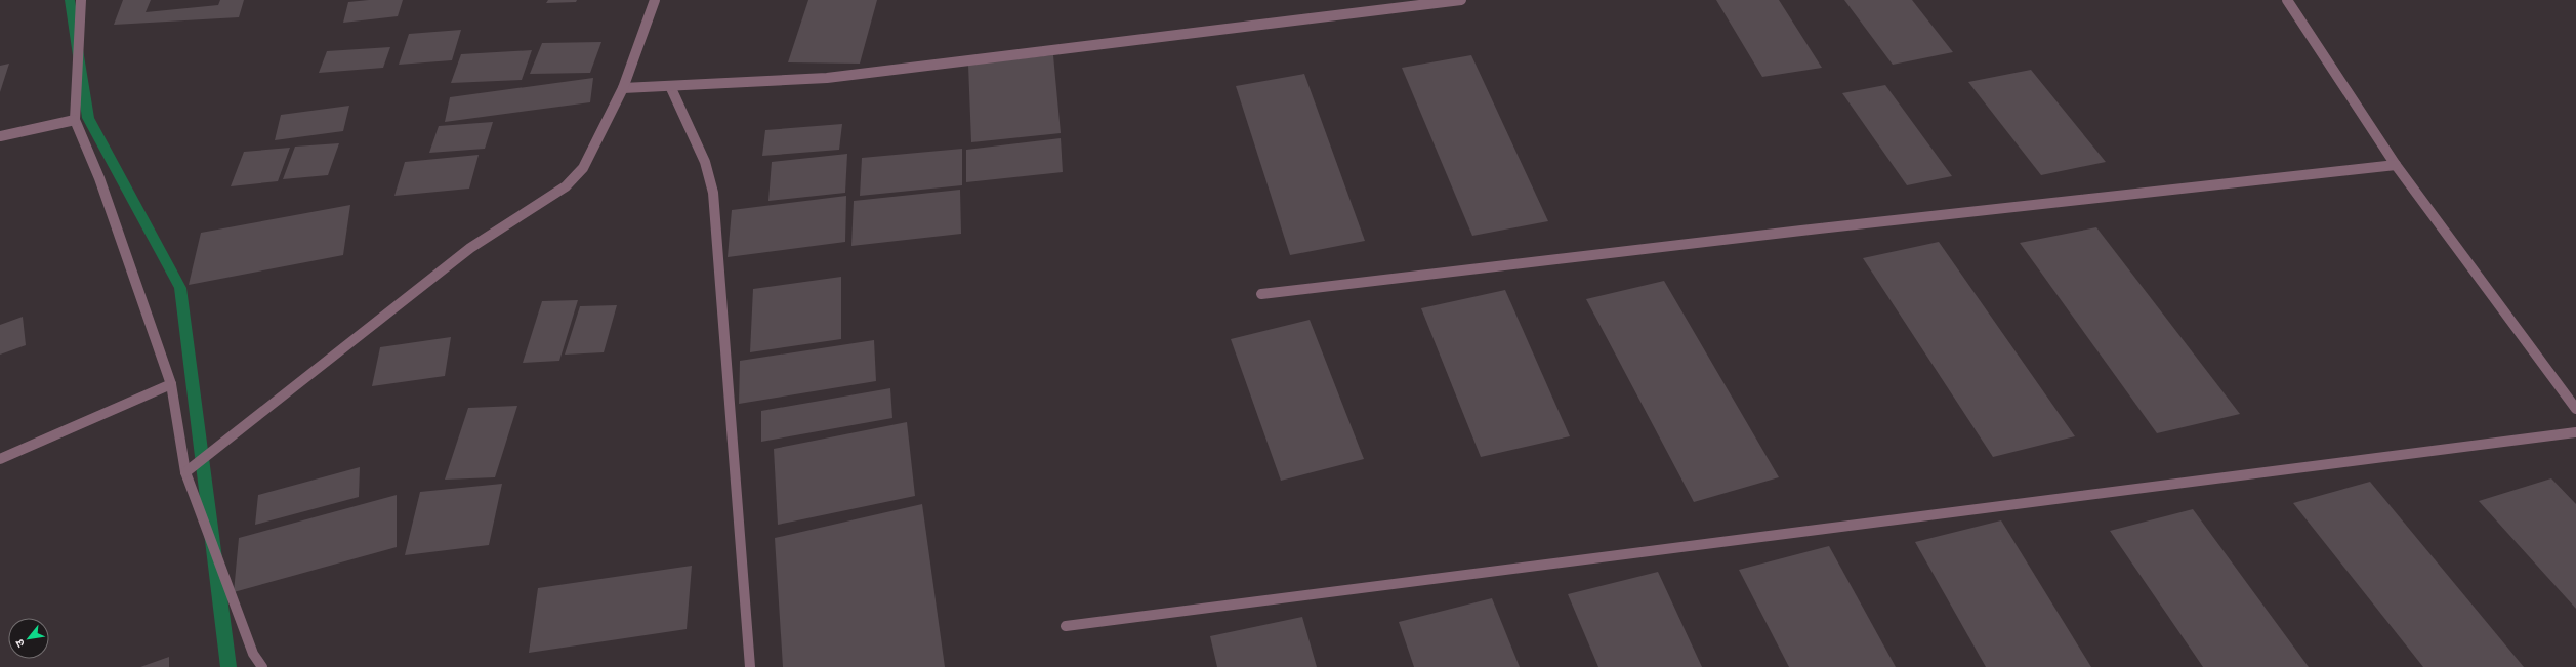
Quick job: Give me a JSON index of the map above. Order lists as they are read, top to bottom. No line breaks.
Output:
{"north":"bottom left"}
